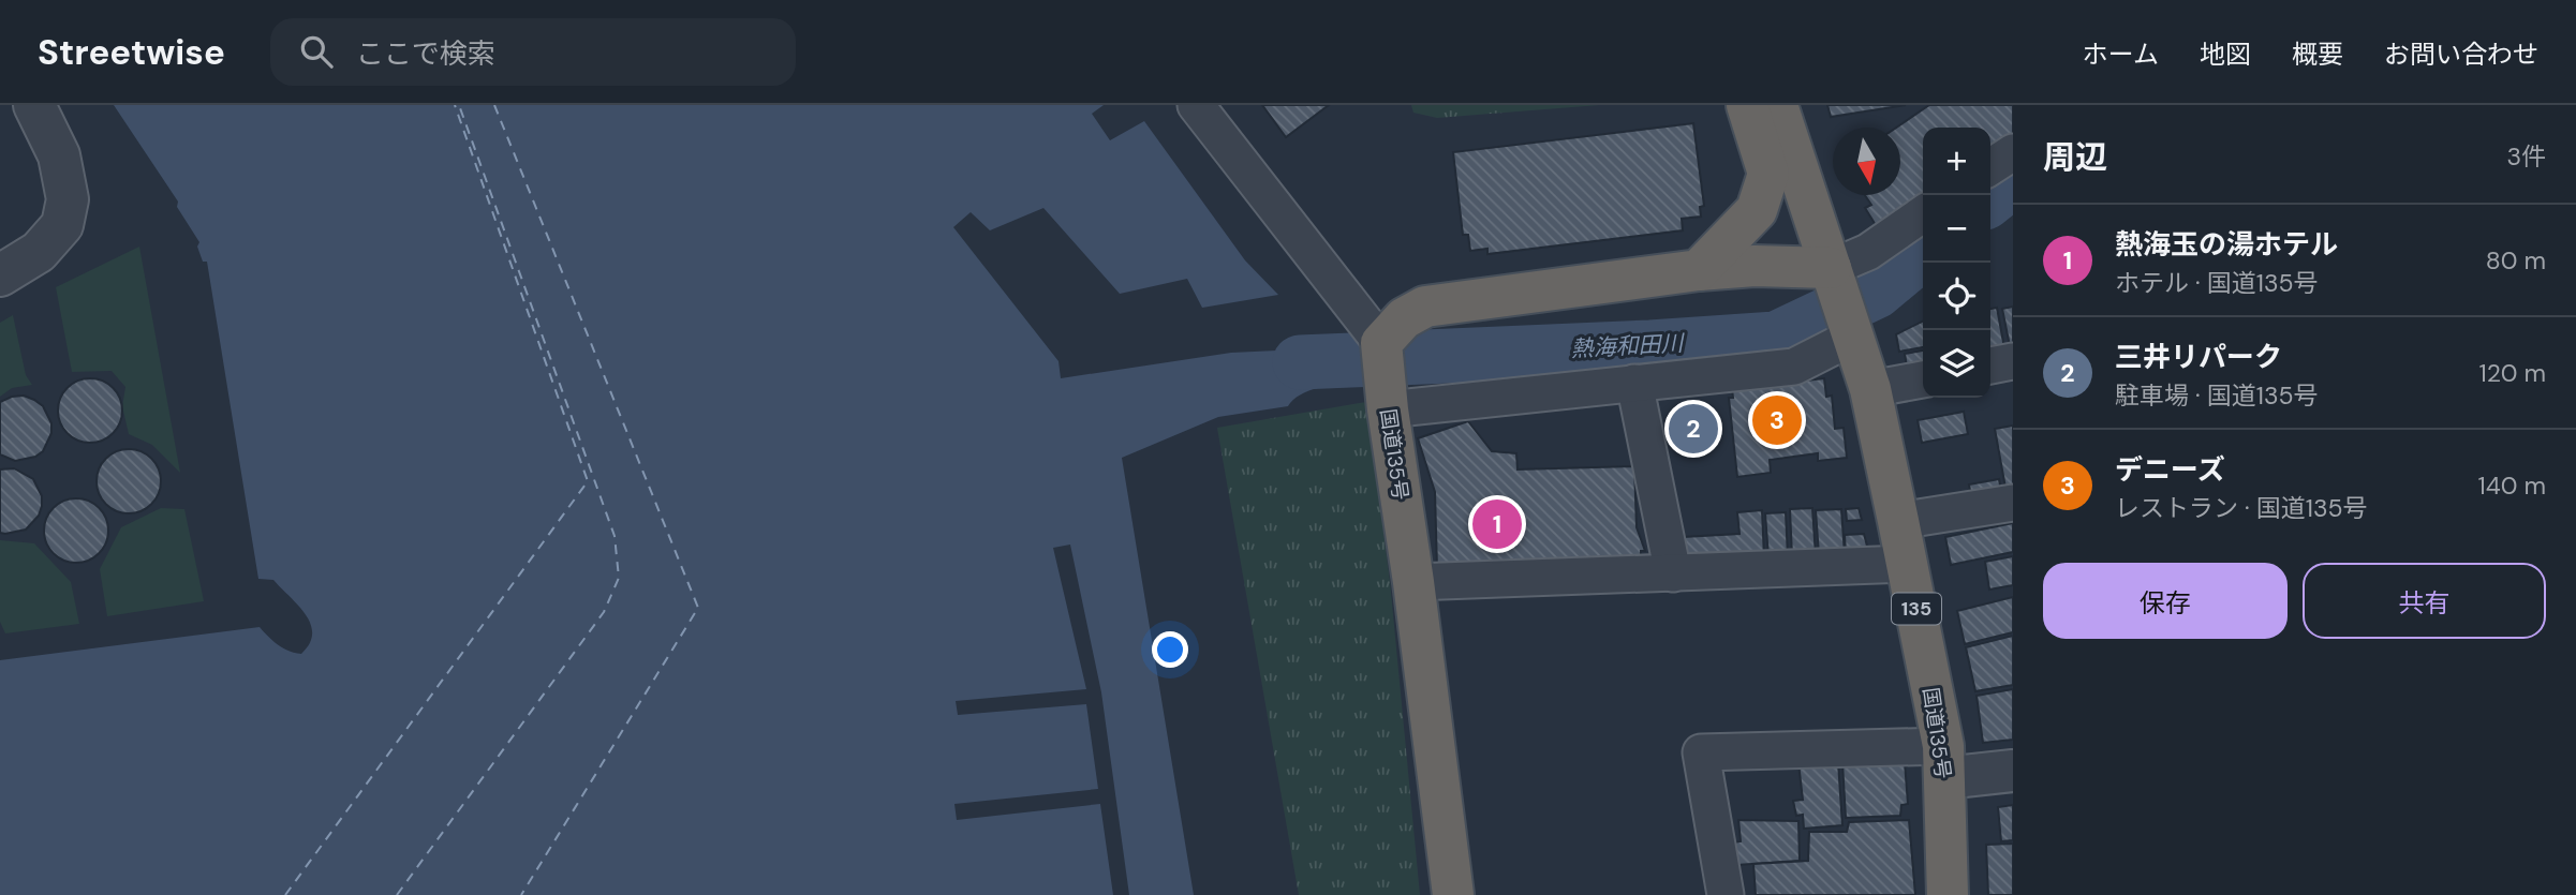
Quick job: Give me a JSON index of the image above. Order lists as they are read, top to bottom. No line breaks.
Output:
{"streets":{"highway":["国道135号","135"]},"water":["熱海和田川"],"north":"bottom","page":{"header":"Streetwise","search":"ここで検索","nav":["ホーム","地図","概要","お問い合わせ"],"heading":["周辺","3件"],"map_buttons":["+","−"],"list":[{"mark":"1","name":"熱海玉の湯ホテル","note":"ホテル · 国道135号","value":"80 m"},{"mark":"2","name":"三井リパーク","note":"駐車場 · 国道135号","value":"120 m"},{"mark":"3","name":"デニーズ","note":"レストラン · 国道135号","value":"140 m"}],"pins":["3","2","1"],"buttons":["保存","共有"]}}
